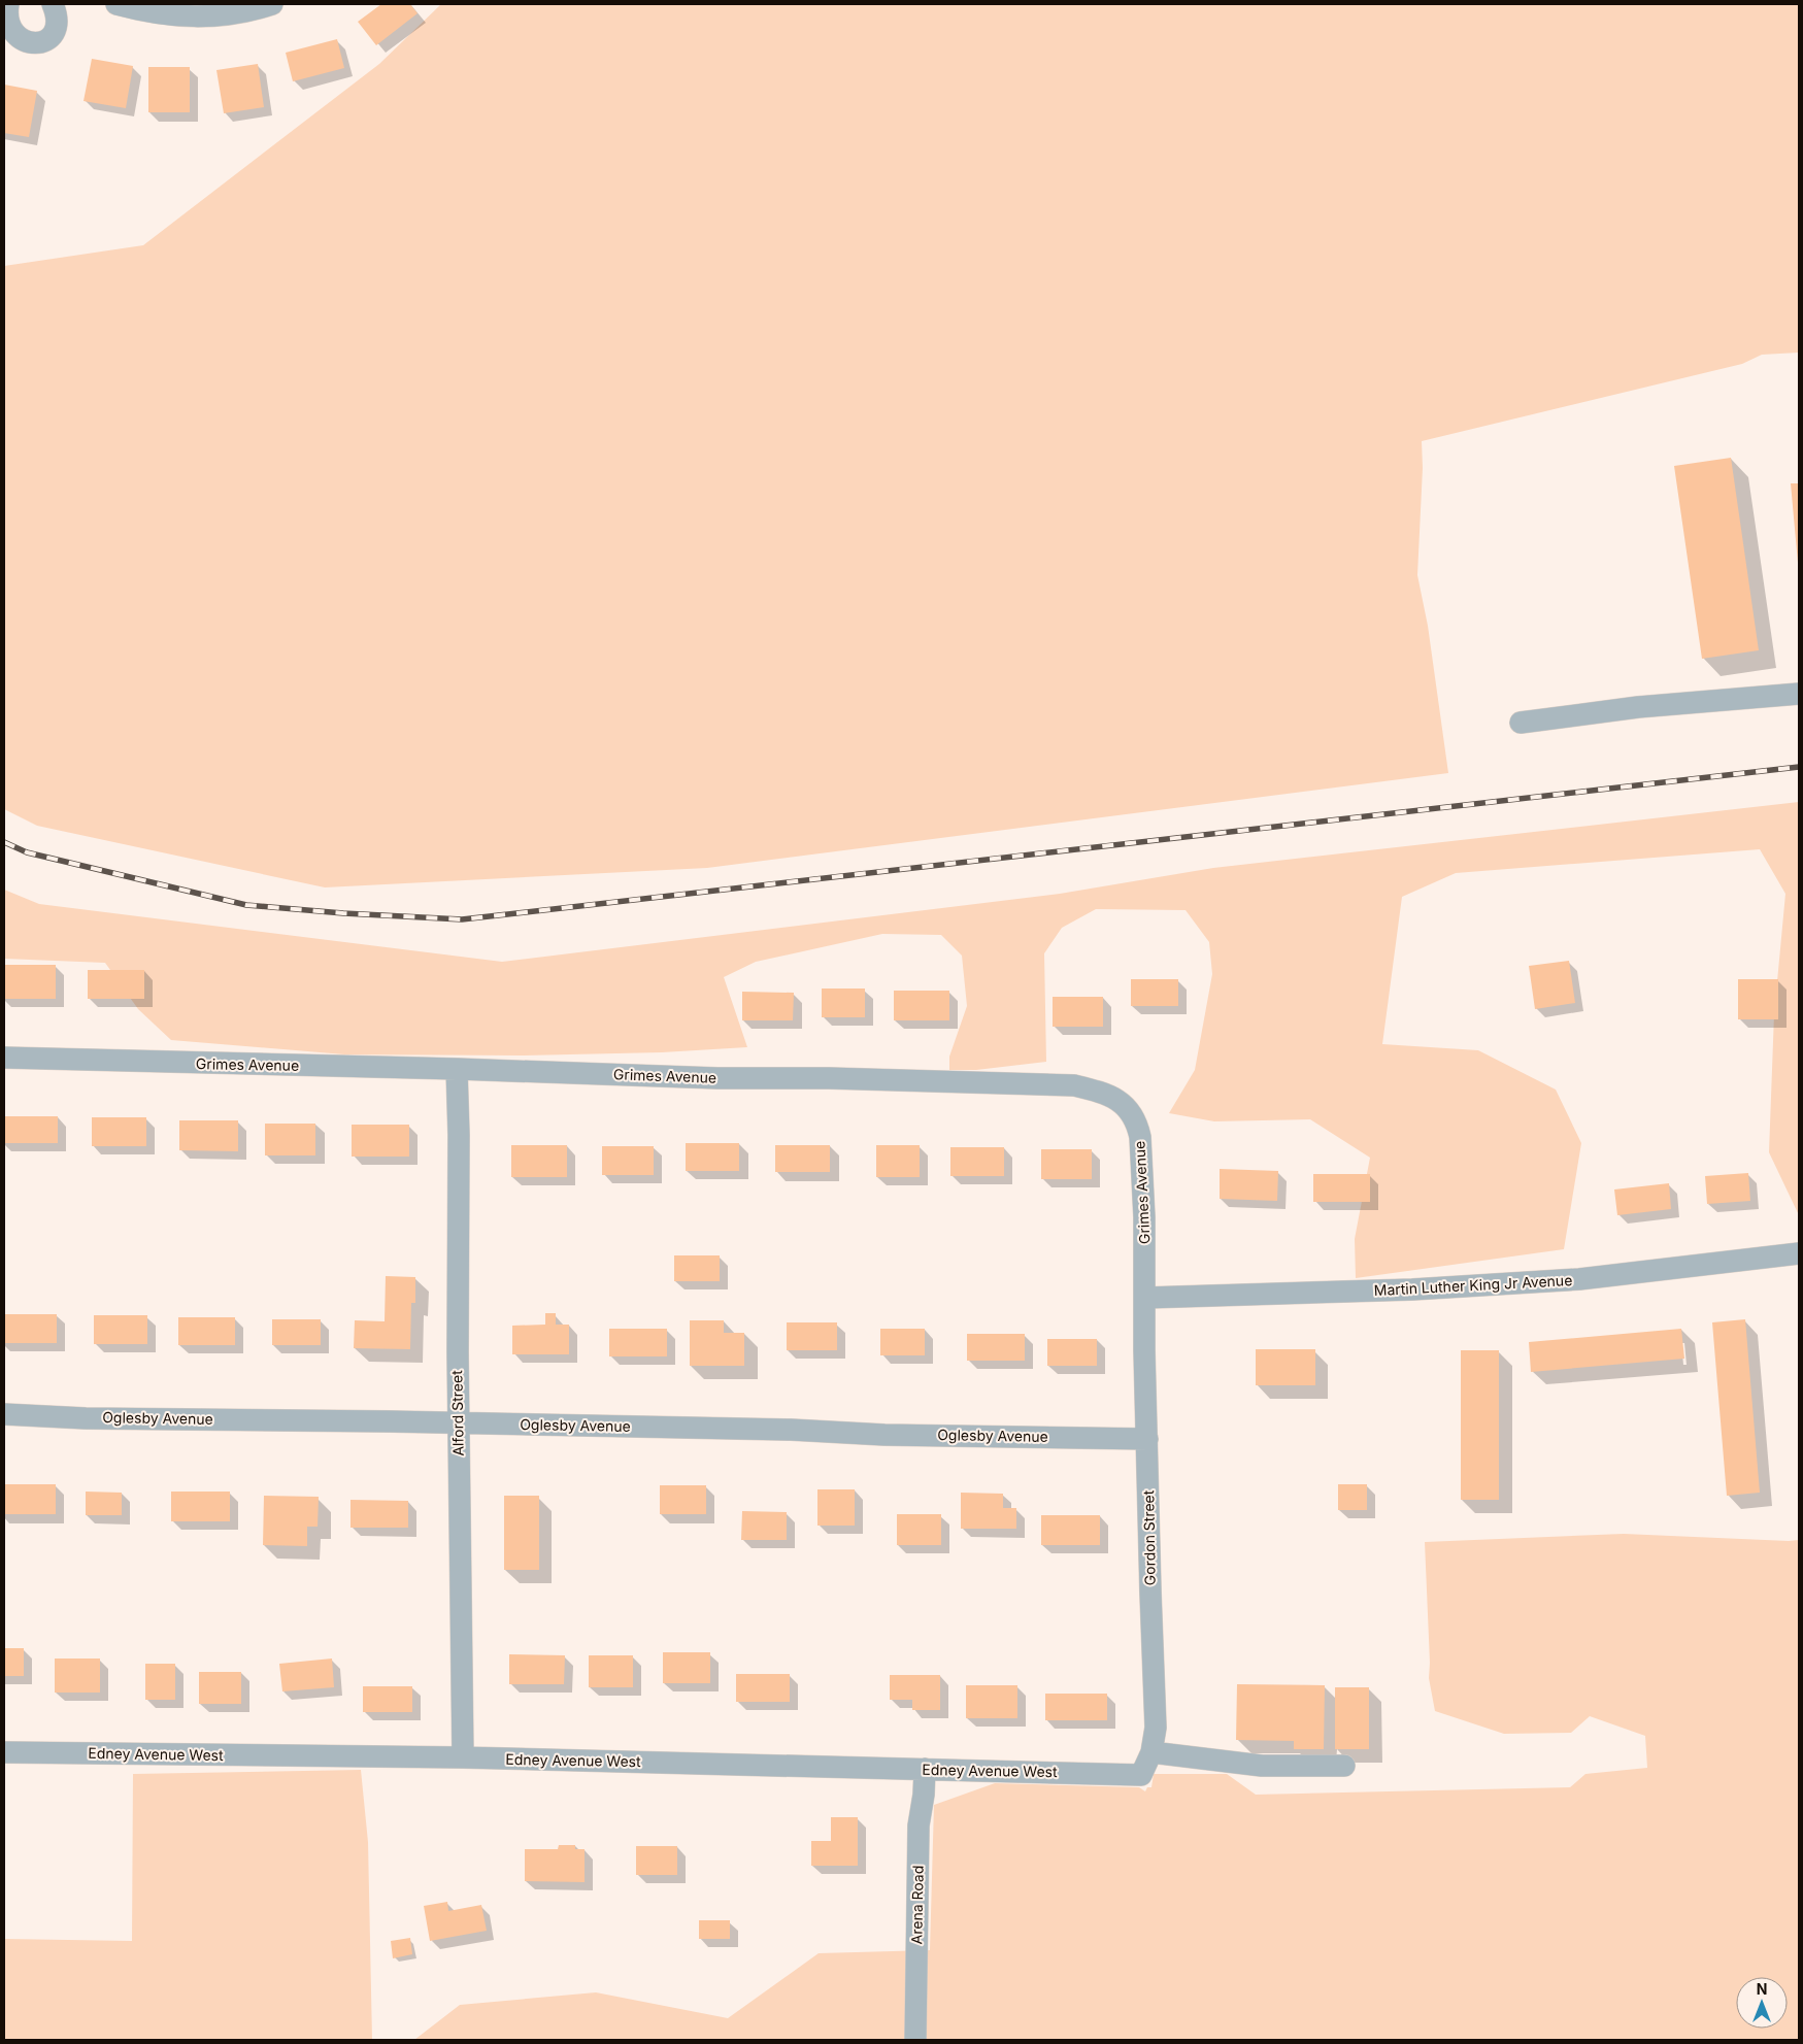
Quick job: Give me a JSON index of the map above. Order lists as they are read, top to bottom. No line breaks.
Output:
{"streets":{"street":["Grimes Avenue","Martin Luther King Jr Avenue","Alford Street","Oglesby Avenue","Gordon Street","Edney Avenue West","Arena Road"]},"crossings":[["Grimes Avenue","Martin Luther King Jr Avenue"],["Grimes Avenue","Alford Street"],["Grimes Avenue","Gordon Street"],["Martin Luther King Jr Avenue","Gordon Street"],["Alford Street","Oglesby Avenue"],["Alford Street","Edney Avenue West"],["Oglesby Avenue","Gordon Street"],["Gordon Street","Edney Avenue West"],["Edney Avenue West","Arena Road"]],"north":"top"}
